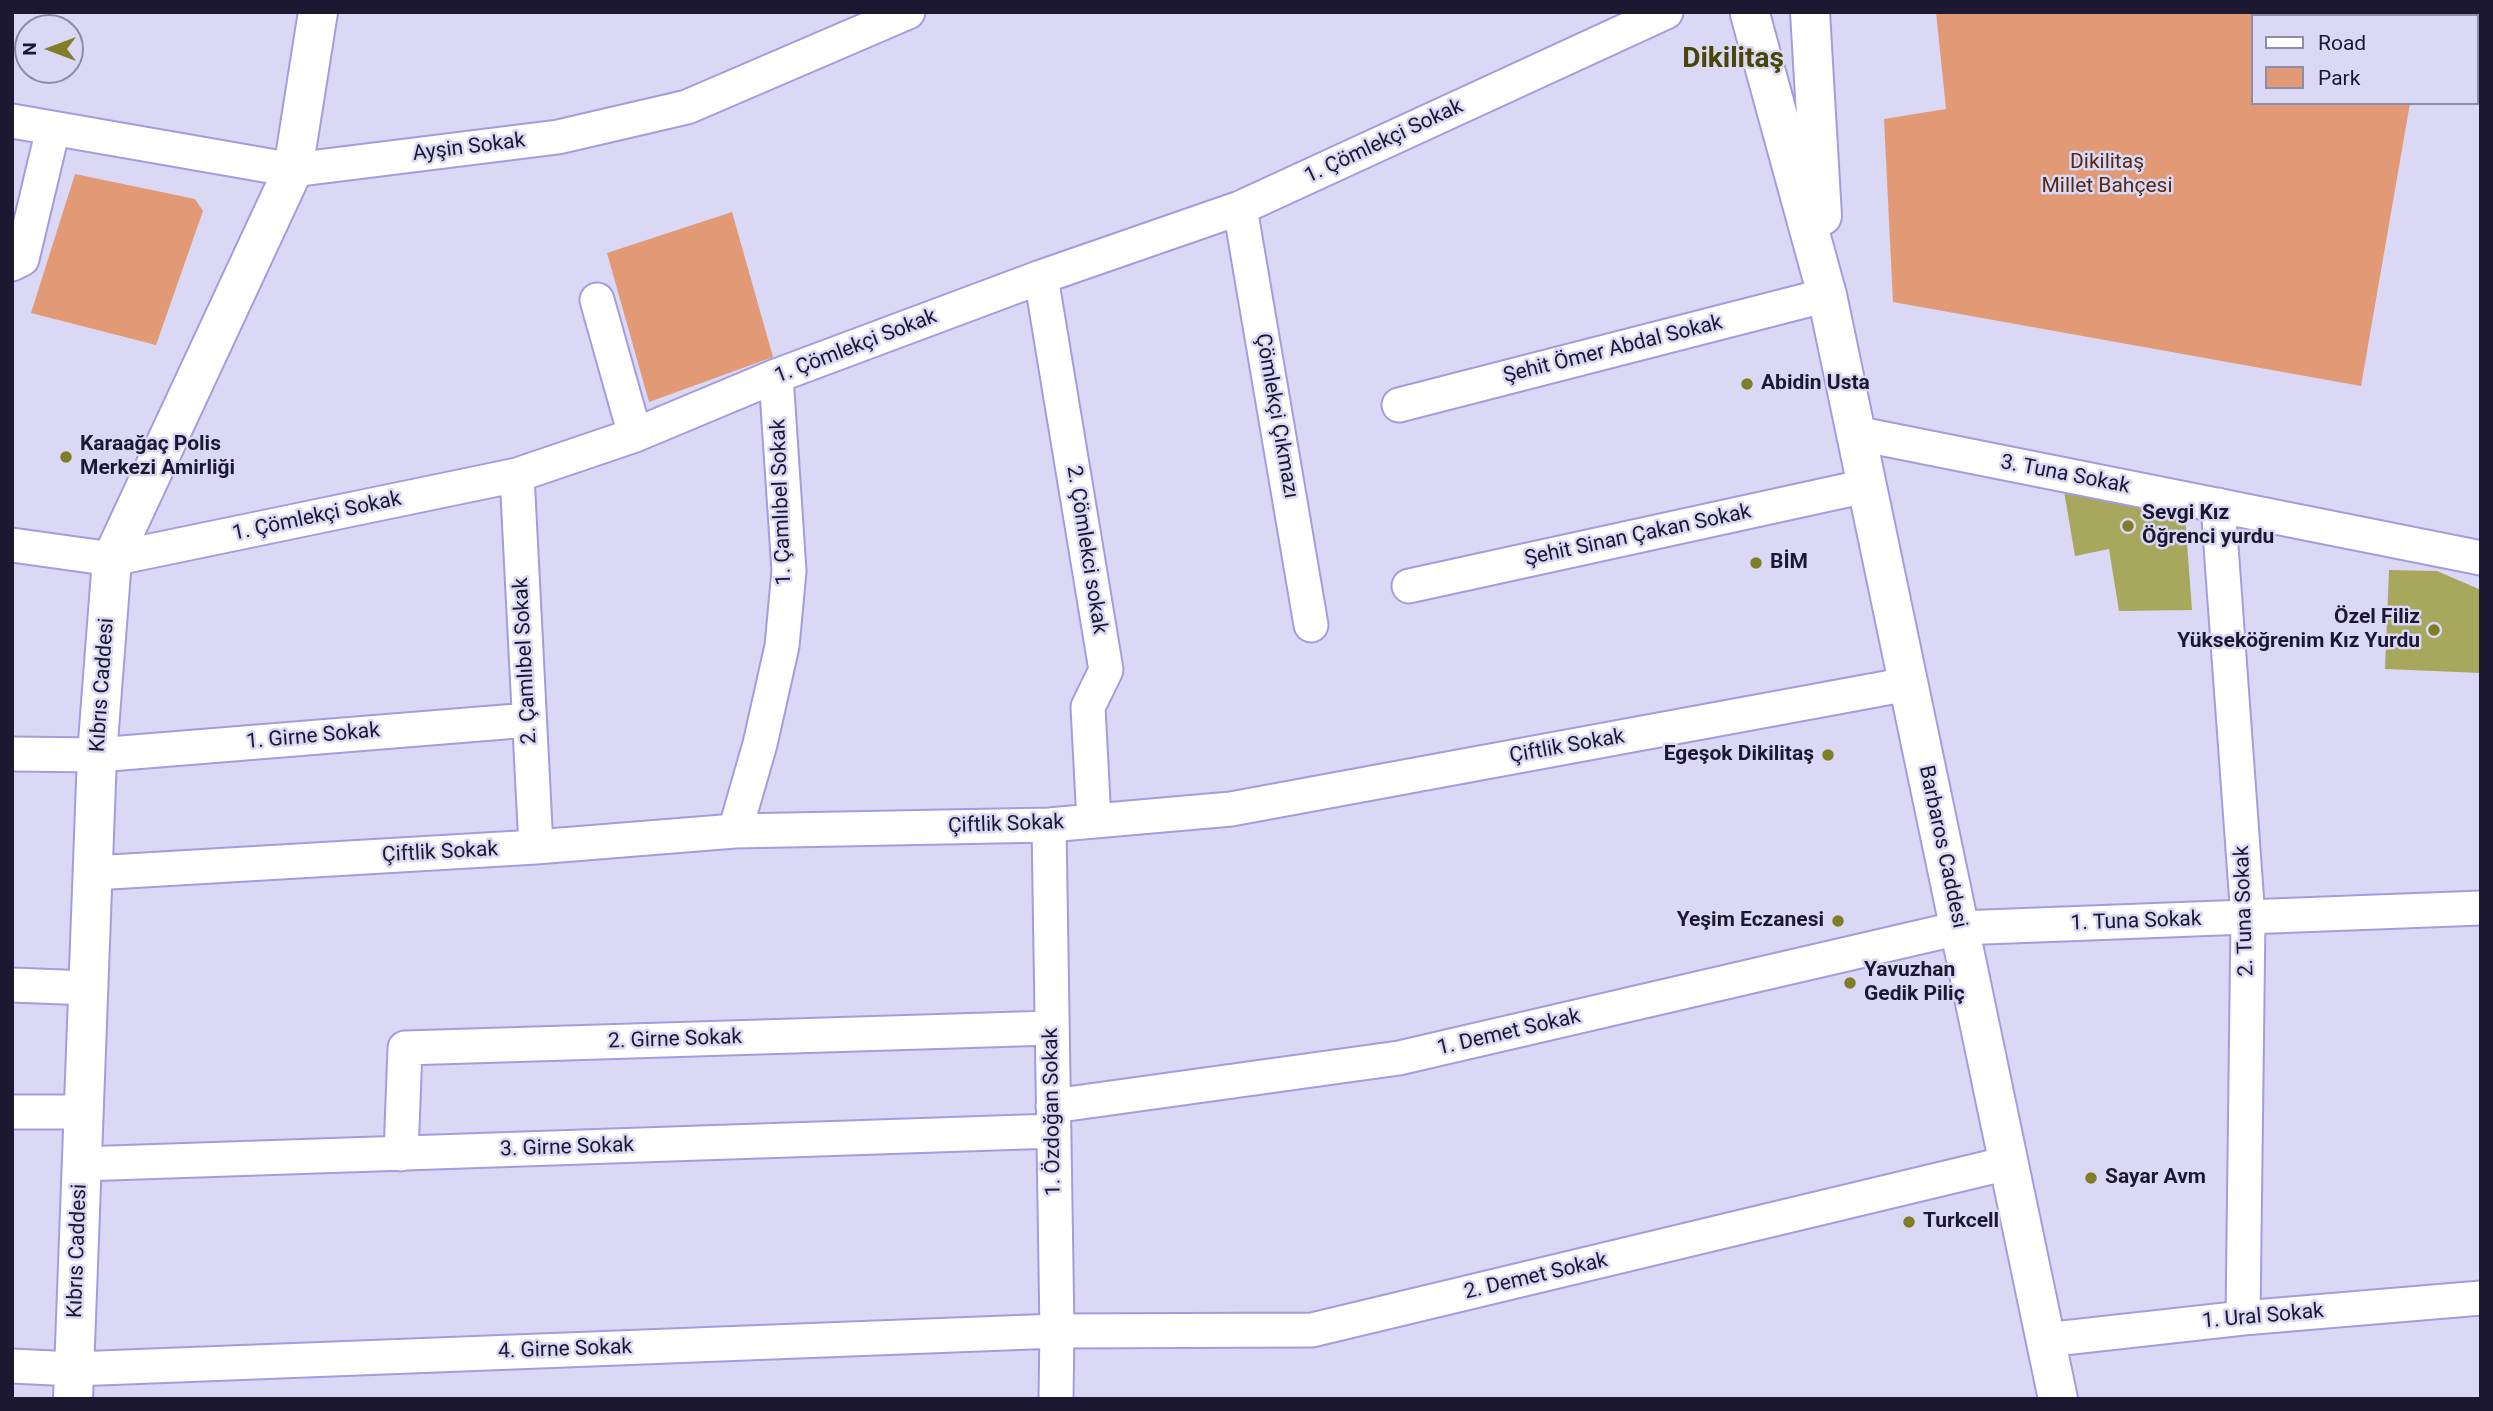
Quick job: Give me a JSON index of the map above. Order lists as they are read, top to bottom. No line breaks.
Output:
{"streets":{"main road":["Kıbrıs Caddesi","Barbaros Caddesi"],"street":["1. Çömlekçi Sokak","Ayşin Sokak","Şehit Ömer Abdal Sokak","Çömlekçi Çıkmazı","3. Tuna Sokak","1. Çamlıbel Sokak","Şehit Sinan Çakan Sokak","2. Çömlekci sokak","2. Çamlıbel Sokak","1. Girne Sokak","Çiftlik Sokak","2. Tuna Sokak","1. Tuna Sokak","1. Demet Sokak","2. Girne Sokak","1. Özdoğan Sokak","3. Girne Sokak","2. Demet Sokak","1. Ural Sokak","4. Girne Sokak"]},"crossings":[["1. Çömlekçi Sokak","Çömlekçi Çıkmazı"],["1. Çömlekçi Sokak","1. Çamlıbel Sokak"],["1. Çömlekçi Sokak","2. Çömlekci sokak"],["1. Çömlekçi Sokak","2. Çamlıbel Sokak"],["1. Çömlekçi Sokak","Kıbrıs Caddesi"],["Ayşin Sokak","Kıbrıs Caddesi"],["Şehit Ömer Abdal Sokak","Barbaros Caddesi"],["3. Tuna Sokak","Barbaros Caddesi"],["3. Tuna Sokak","2. Tuna Sokak"],["1. Çamlıbel Sokak","Çiftlik Sokak"],["Şehit Sinan Çakan Sokak","Barbaros Caddesi"],["2. Çömlekci sokak","Çiftlik Sokak"],["2. Çamlıbel Sokak","1. Girne Sokak"],["2. Çamlıbel Sokak","Çiftlik Sokak"],["Kıbrıs Caddesi","1. Girne Sokak"],["Kıbrıs Caddesi","Çiftlik Sokak"],["Kıbrıs Caddesi","3. Girne Sokak"],["Kıbrıs Caddesi","4. Girne Sokak"],["Çiftlik Sokak","Barbaros Caddesi"],["Çiftlik Sokak","1. Özdoğan Sokak"],["Barbaros Caddesi","1. Tuna Sokak"],["Barbaros Caddesi","1. Demet Sokak"],["Barbaros Caddesi","2. Demet Sokak"],["Barbaros Caddesi","1. Ural Sokak"],["2. Tuna Sokak","1. Tuna Sokak"],["2. Tuna Sokak","1. Ural Sokak"],["1. Tuna Sokak","1. Demet Sokak"],["1. Demet Sokak","1. Özdoğan Sokak"],["1. Demet Sokak","3. Girne Sokak"],["2. Girne Sokak","1. Özdoğan Sokak"],["2. Girne Sokak","3. Girne Sokak"],["1. Özdoğan Sokak","3. Girne Sokak"],["1. Özdoğan Sokak","2. Demet Sokak"],["1. Özdoğan Sokak","4. Girne Sokak"],["2. Demet Sokak","4. Girne Sokak"]],"districts":["Dikilitaş"],"parks":["Dikilitaş Millet Bahçesi"],"places":["Abidin Usta","Karaağaç Polis Merkezi Amirliği","Sevgi Kız Öğrenci yurdu","BİM","Özel Filiz Yükseköğrenim Kız Yurdu","Egeşok Dikilitaş","Yeşim Eczanesi","Yavuzhan Gedik Piliç","Sayar Avm","Turkcell"],"legend":["Road","Park"],"north":"left"}
